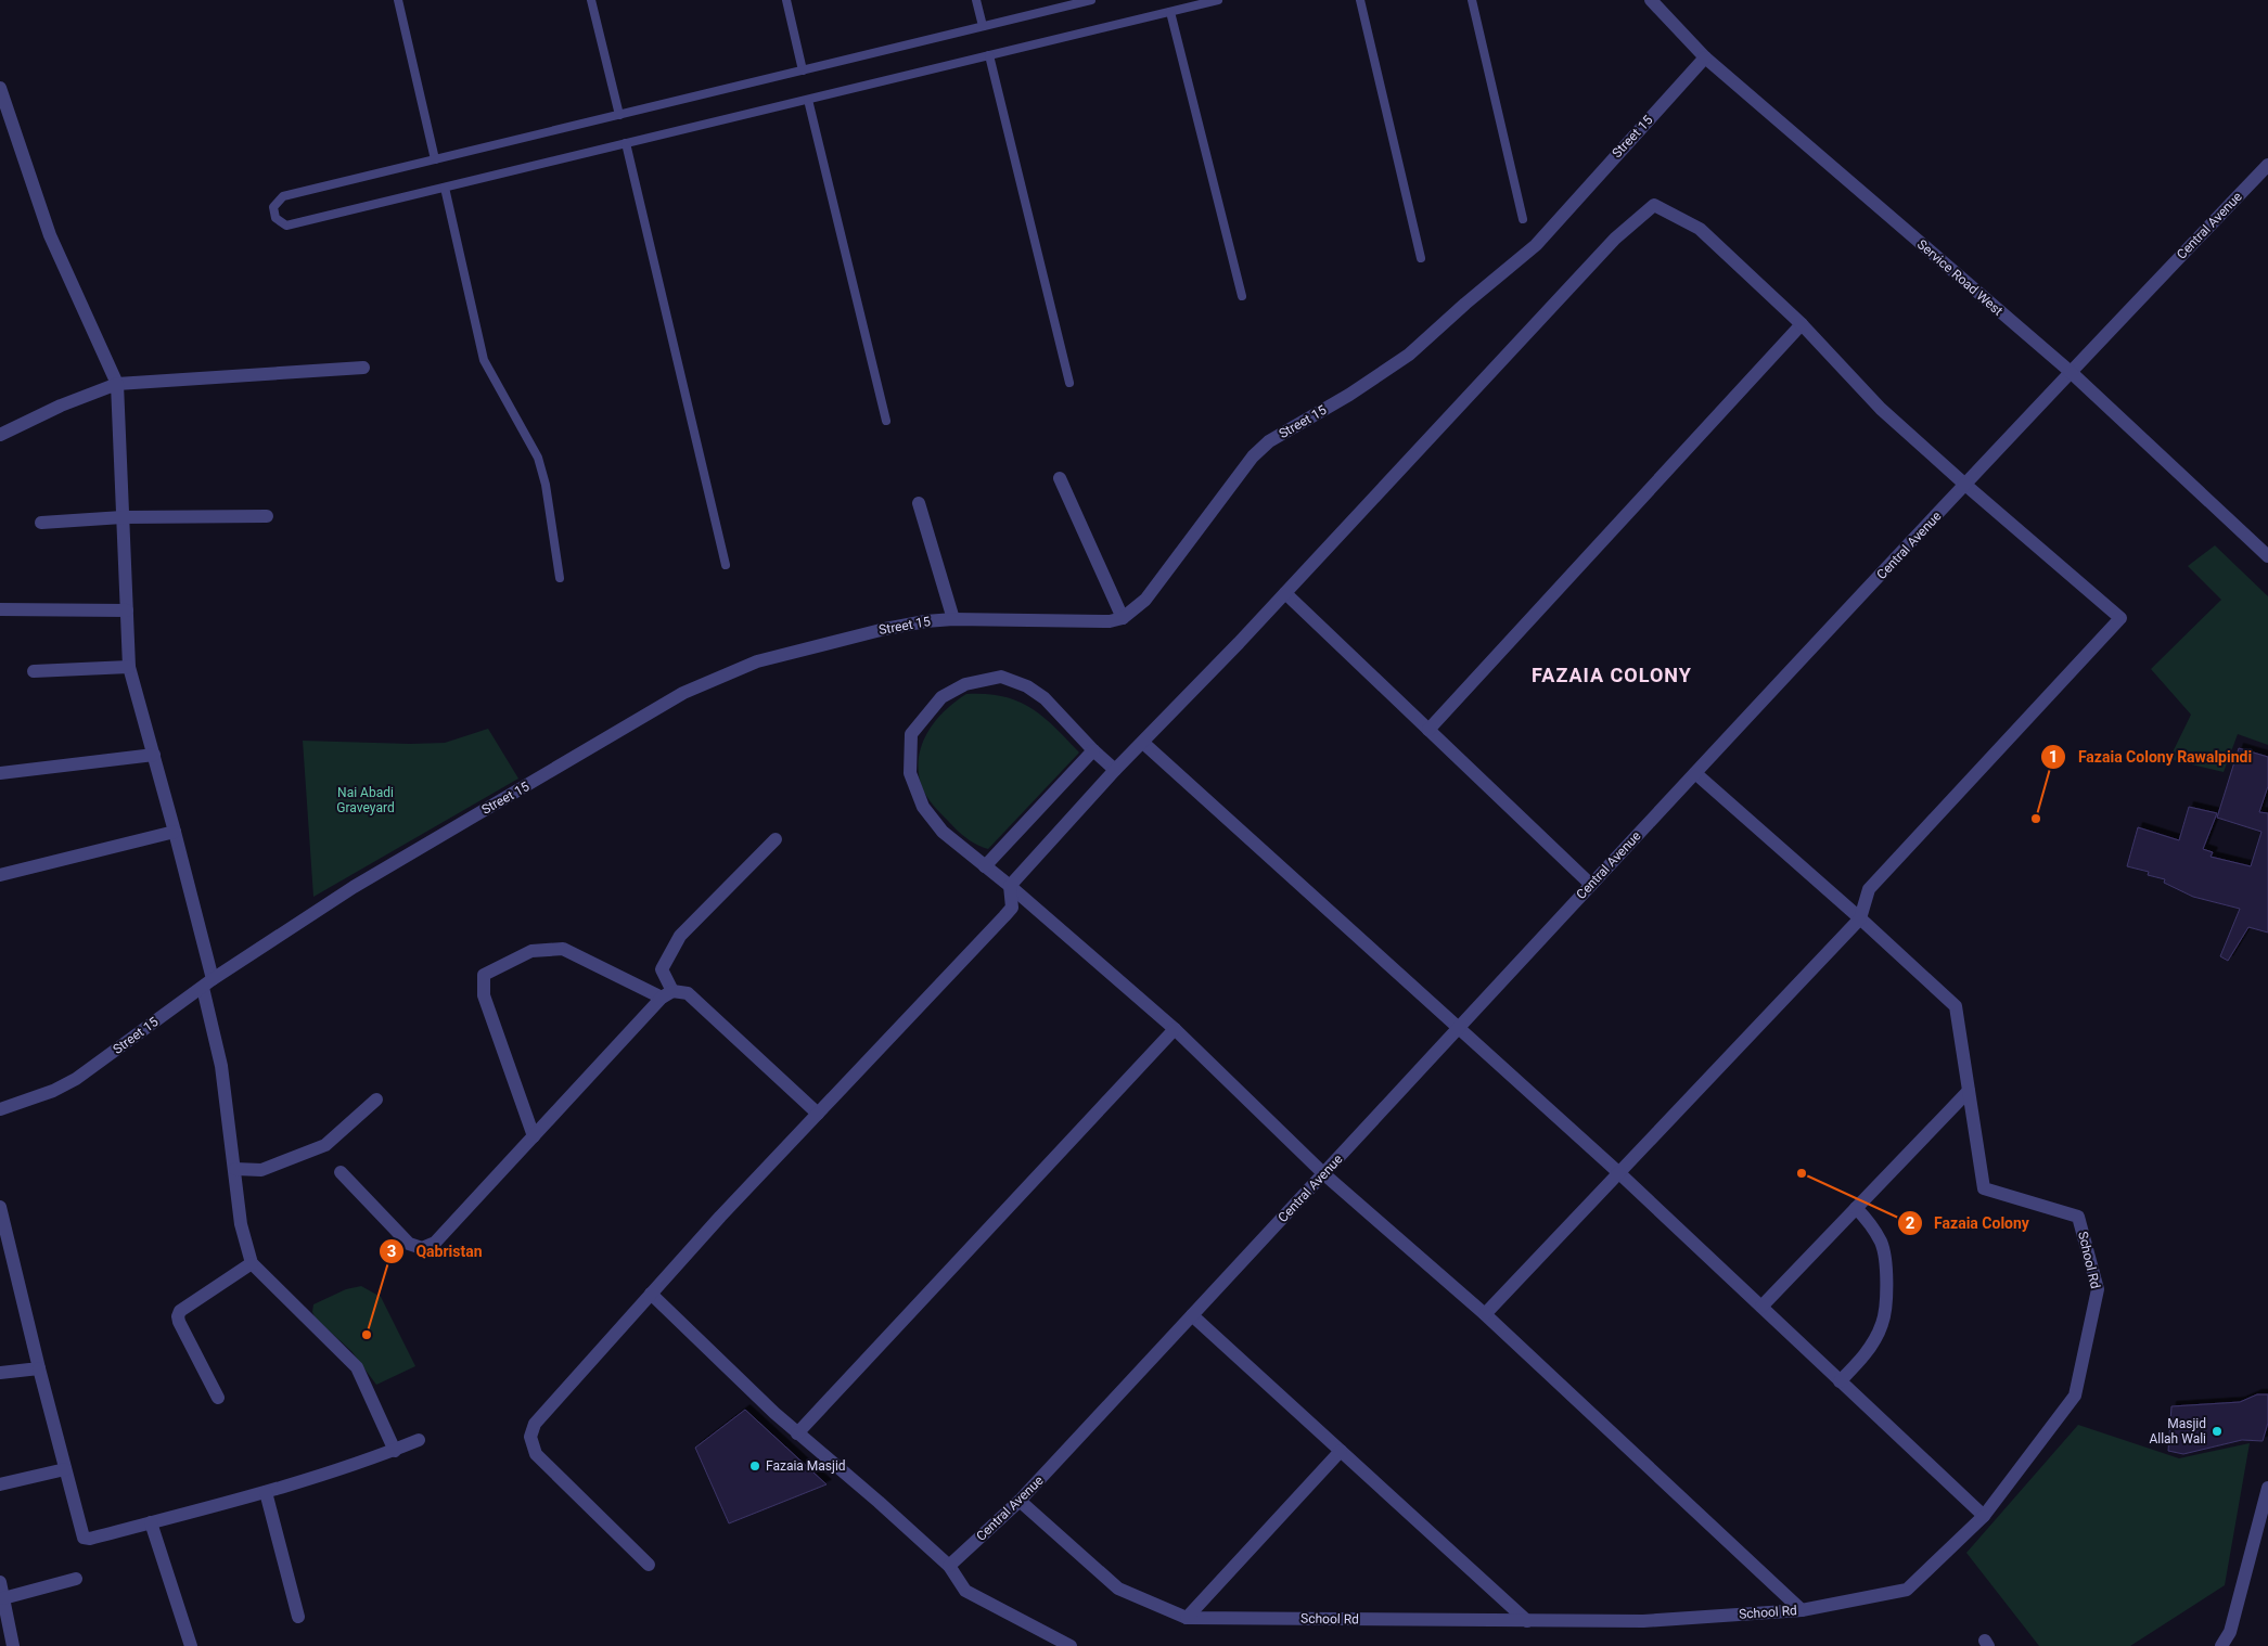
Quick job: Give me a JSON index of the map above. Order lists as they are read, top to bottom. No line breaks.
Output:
{"streets":{"street":["Street 15","Central Avenue","Service Road West","School Rd"]},"crossings":[["Street 15","Service Road West"],["Central Avenue","Service Road West"]],"districts":["FAZAIA COLONY"],"parks":["Nai Abadi Graveyard"],"places":["Fazaia Colony Rawalpindi","Fazaia Colony","Qabristan","Masjid Allah Wali","Fazaia Masjid"]}
